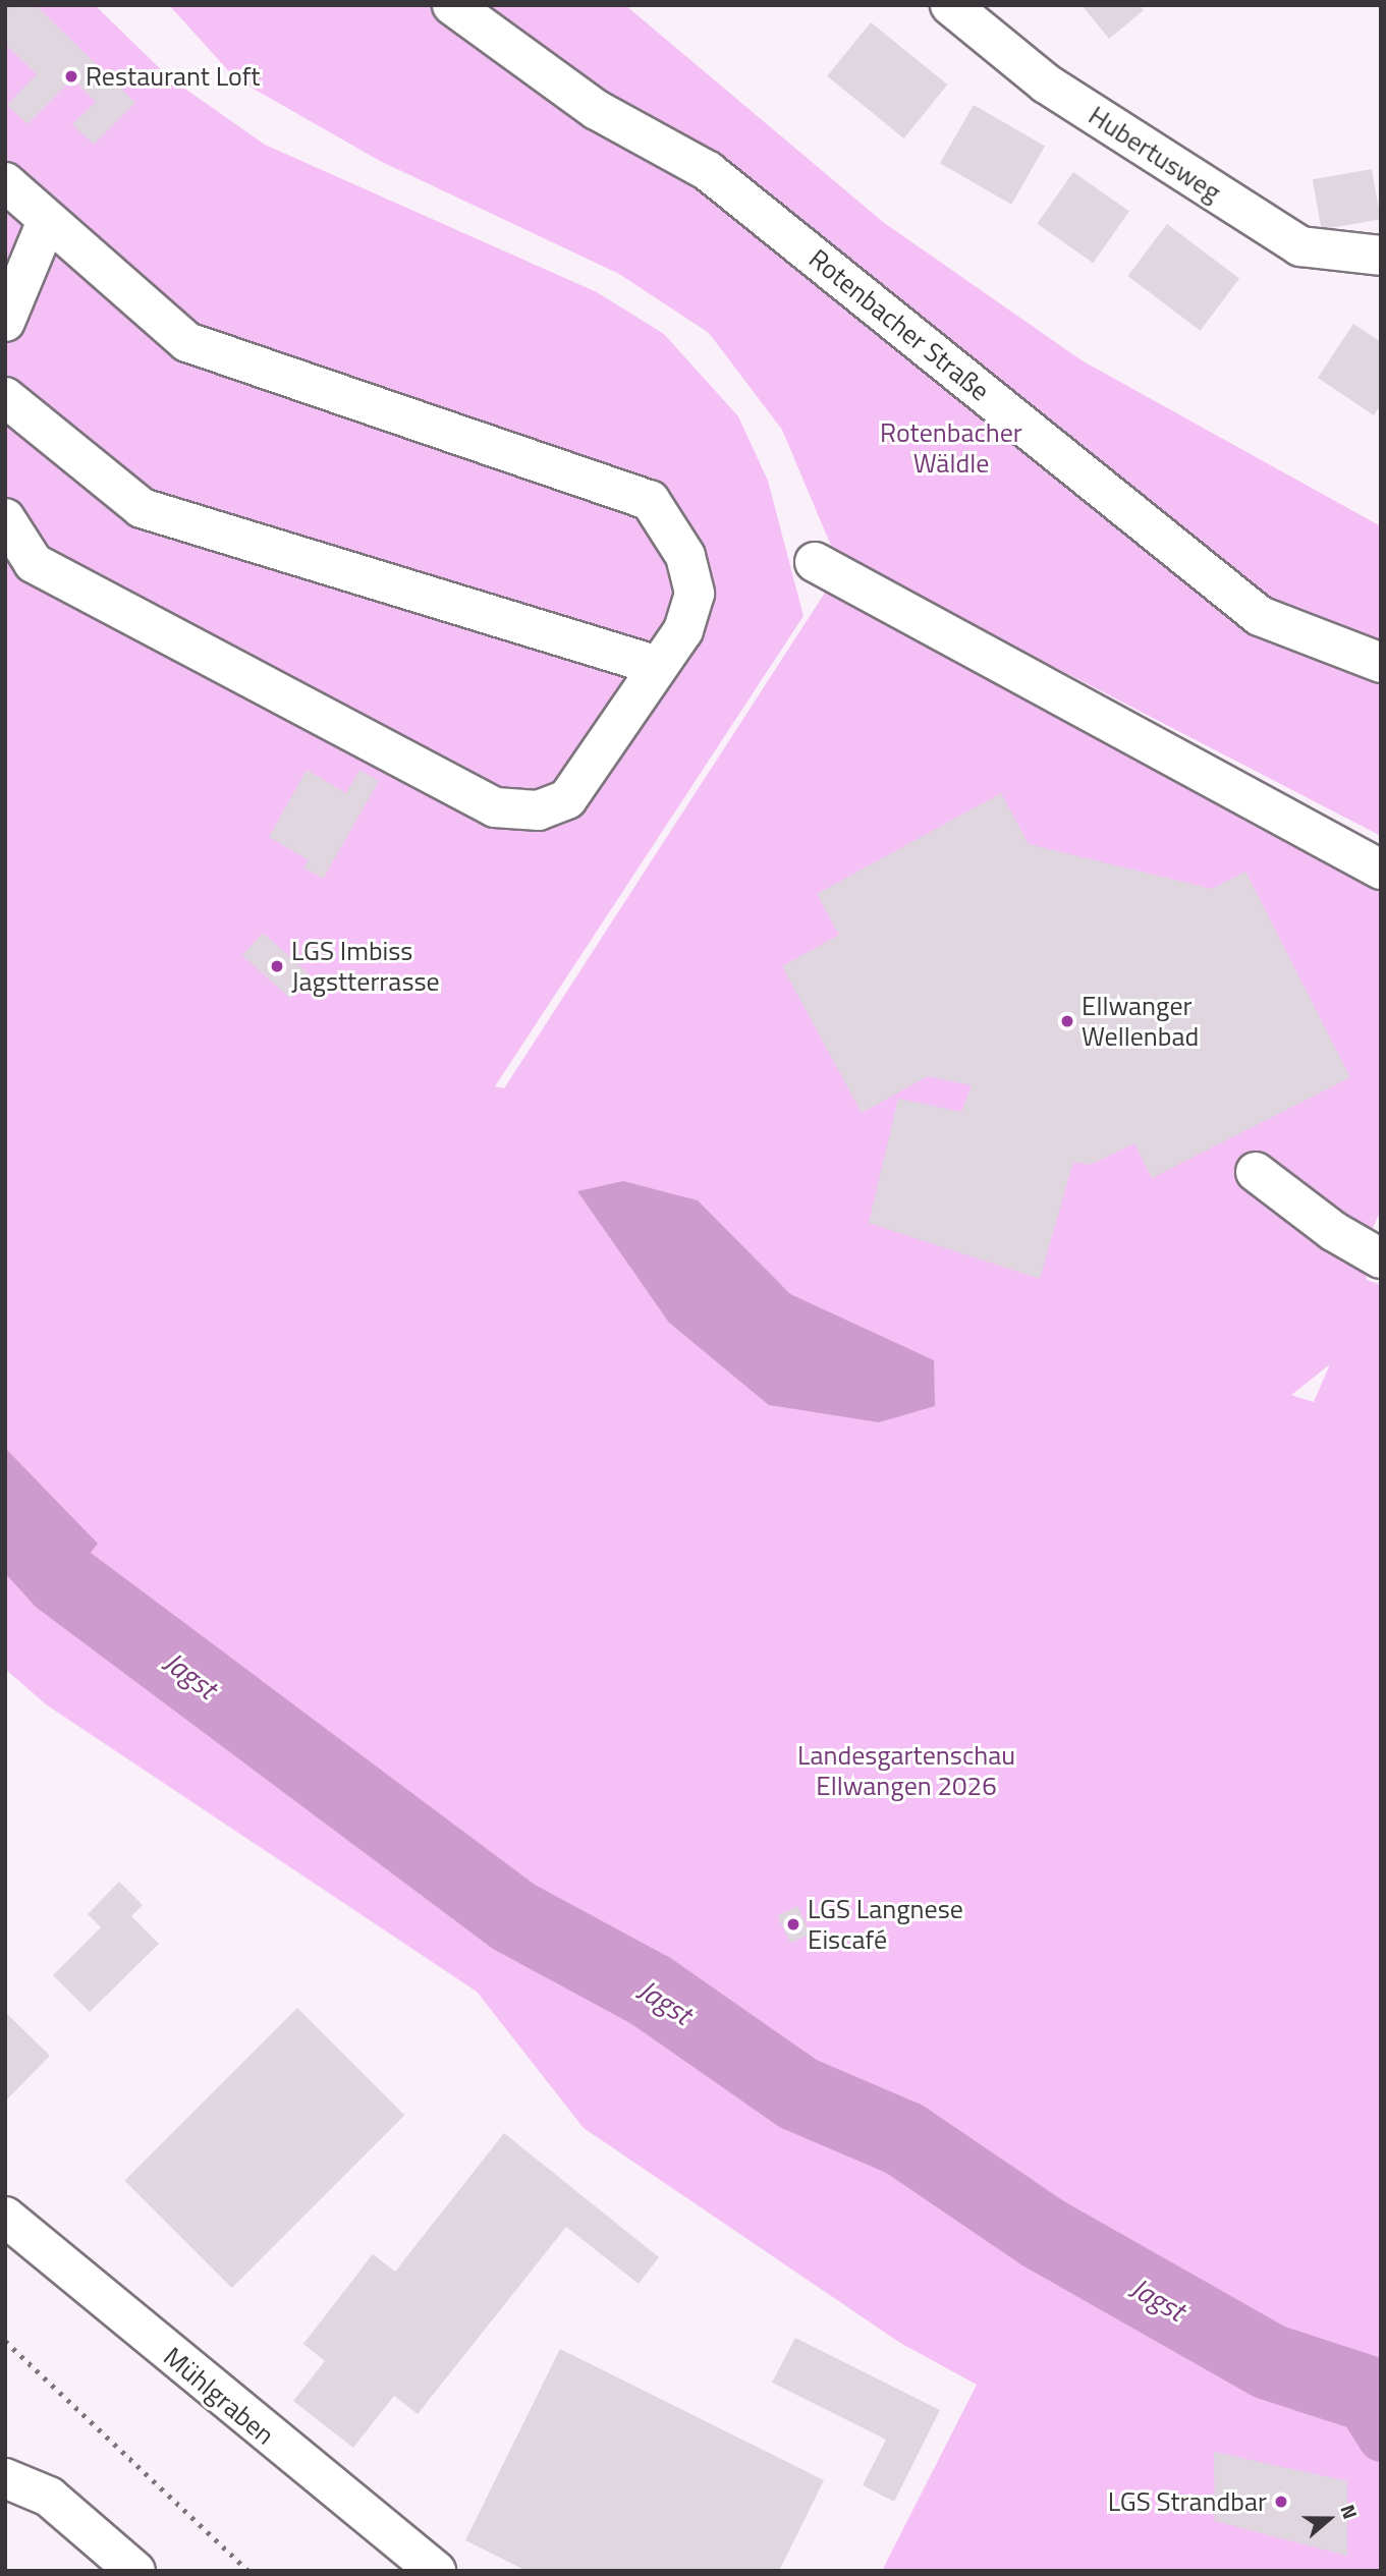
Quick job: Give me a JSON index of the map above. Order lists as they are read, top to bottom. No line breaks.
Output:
{"streets":{"street":["Hubertusweg","Rotenbacher Straße","Mühlgraben"]},"water":["Jagst"],"parks":["Rotenbacher Wäldle","Landesgartenschau Ellwangen 2026"],"places":["Restaurant Loft","LGS Imbiss Jagstterrasse","Ellwanger Wellenbad","LGS Langnese Eiscafé","LGS Strandbar"],"north":"right"}
